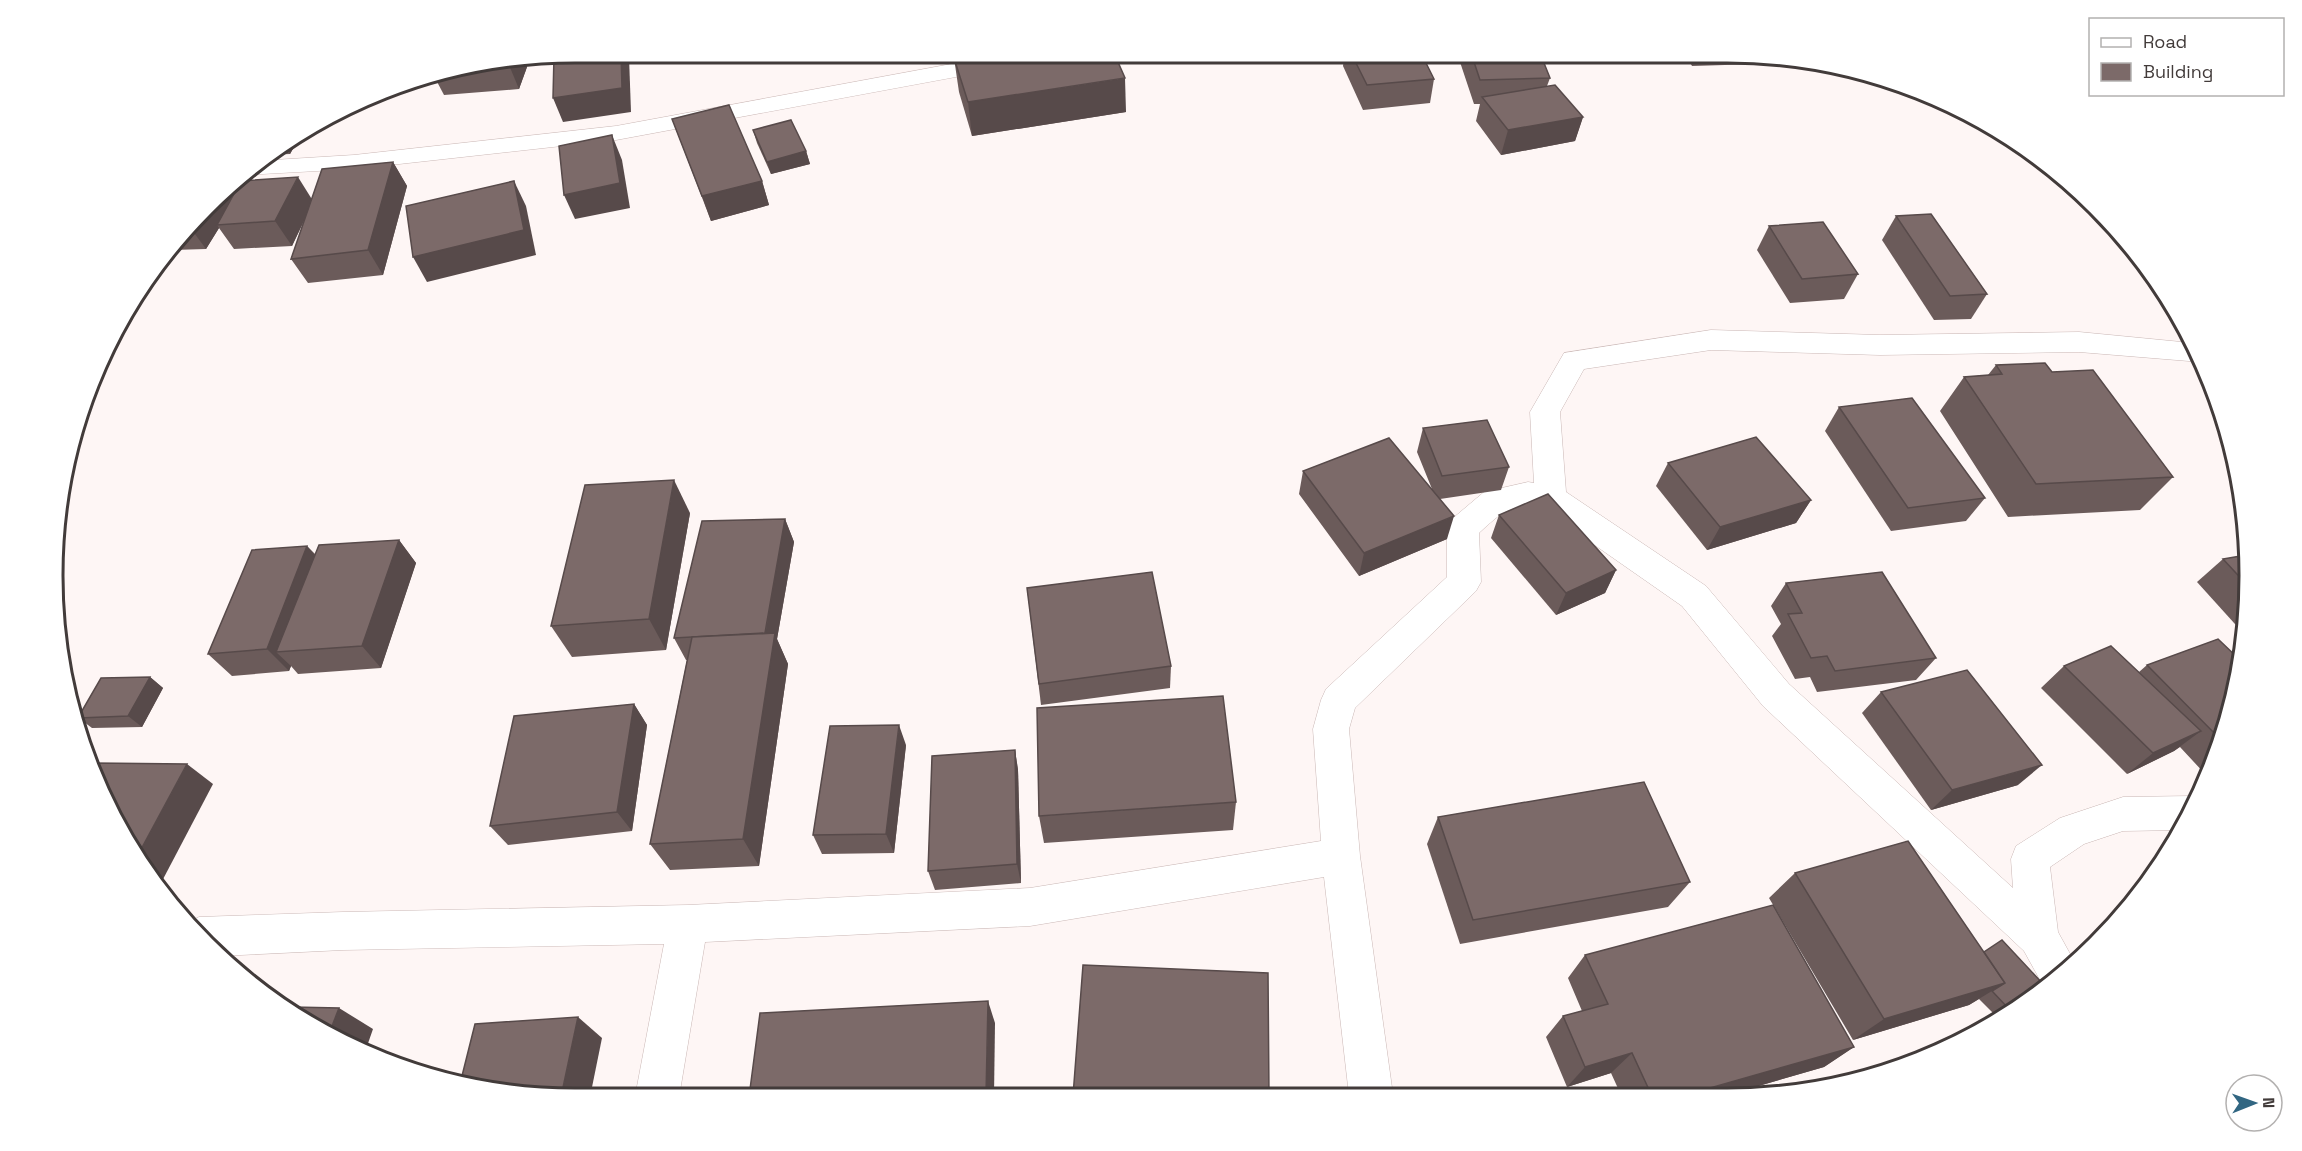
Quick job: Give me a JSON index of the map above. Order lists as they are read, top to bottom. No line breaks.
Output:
{"legend":["Road","Building"],"north":"right"}
